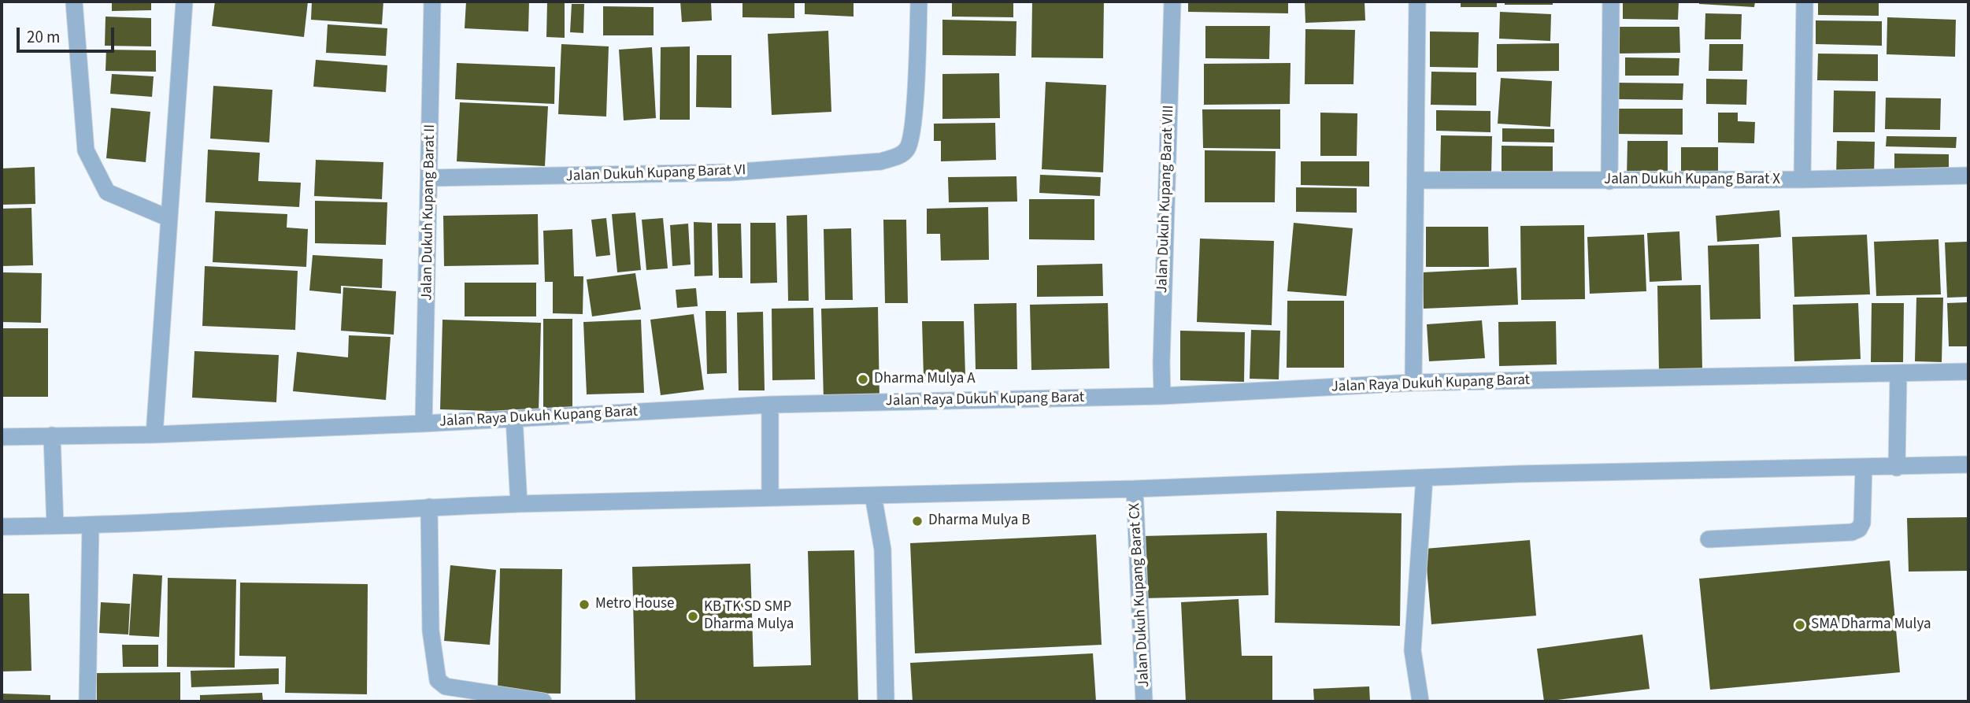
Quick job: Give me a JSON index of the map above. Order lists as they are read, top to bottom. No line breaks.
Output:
{"streets":{"street":["Jalan Dukuh Kupang Barat VI","Jalan Dukuh Kupang Barat X","Jalan Dukuh Kupang Barat VIII","Jalan Dukuh Kupang Barat II","Jalan Raya Dukuh Kupang Barat","Jalan Dukuh Kupang Barat CX"]},"crossings":[["Jalan Dukuh Kupang Barat VI","Jalan Dukuh Kupang Barat II"],["Jalan Dukuh Kupang Barat VIII","Jalan Raya Dukuh Kupang Barat"],["Jalan Dukuh Kupang Barat II","Jalan Raya Dukuh Kupang Barat"]],"places":["Dharma Mulya A","Dharma Mulya B","Metro House","KB TK SD SMP Dharma Mulya","SMA Dharma Mulya"],"scale_bar":"20 m"}
